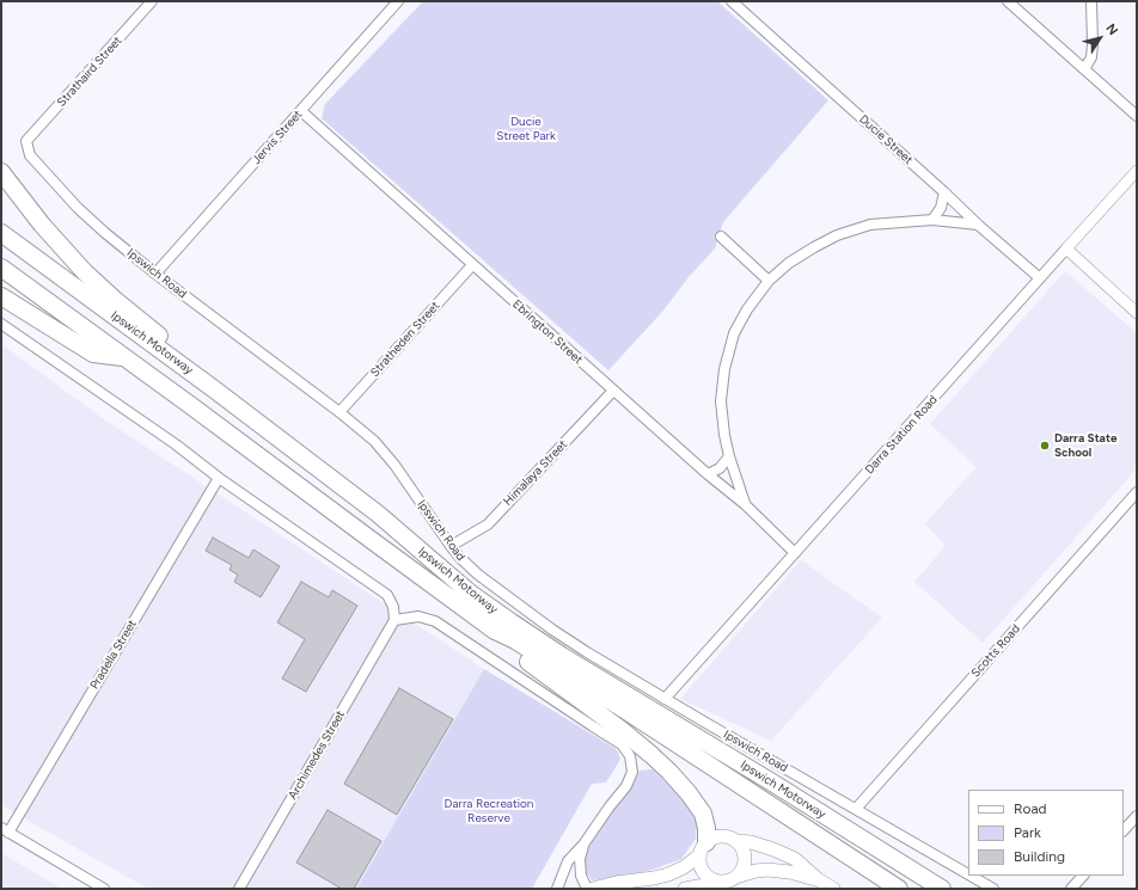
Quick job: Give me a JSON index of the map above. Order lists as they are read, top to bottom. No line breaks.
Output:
{"streets":{"highway":["Ipswich Motorway"],"street":["Strathaird Street","Jervis Street","Ducie Street","Ipswich Road","Ebrington Street","Stratheden Street","Darra Station Road","Himalaya Street","Scotts Road","Pradella Street","Archimedes Street"]},"crossings":[["Strathaird Street","Ipswich Road"],["Jervis Street","Ipswich Road"],["Jervis Street","Ebrington Street"],["Ducie Street","Darra Station Road"],["Ipswich Road","Stratheden Street"],["Ipswich Road","Darra Station Road"],["Ipswich Road","Himalaya Street"],["Ipswich Road","Scotts Road"],["Ebrington Street","Stratheden Street"],["Ebrington Street","Darra Station Road"],["Ebrington Street","Himalaya Street"]],"parks":["Ducie Street Park","Darra Recreation Reserve"],"places":["Darra State School"],"legend":["Road","Park","Building"],"north":"top right"}
